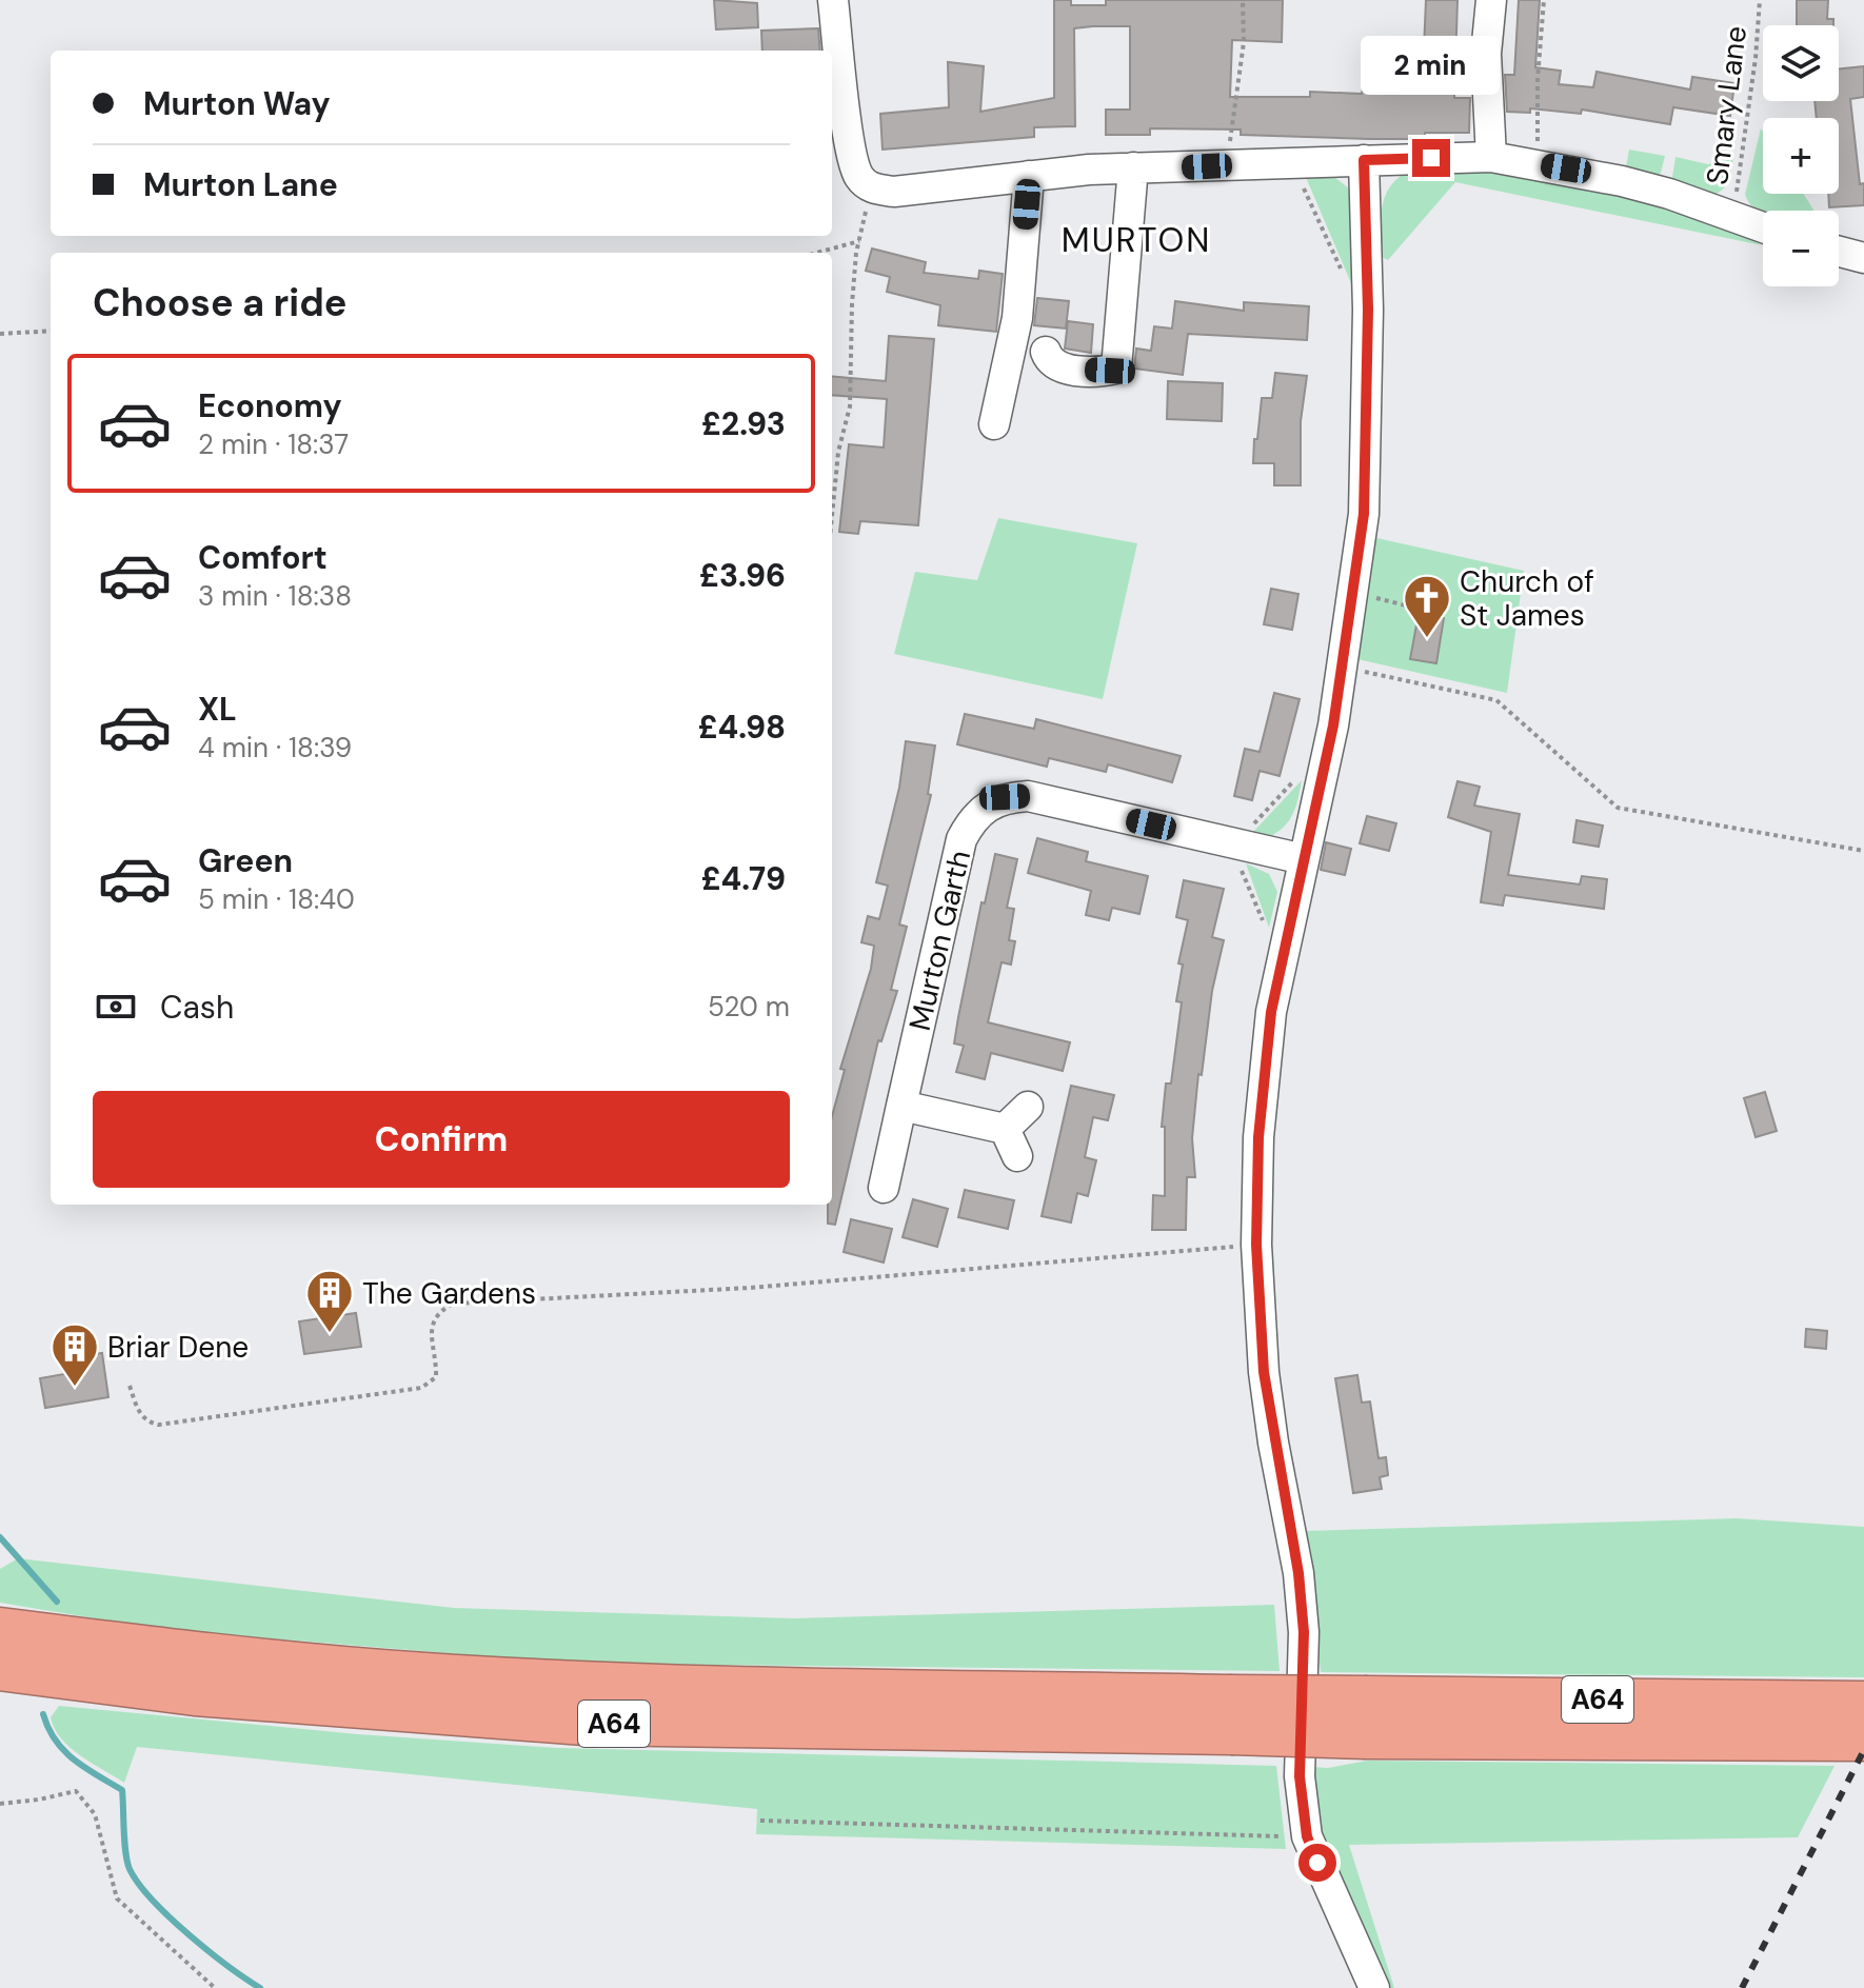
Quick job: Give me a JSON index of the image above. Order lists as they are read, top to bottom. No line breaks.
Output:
{"streets":{"highway":["A64"],"street":["Murton Garth"],"path":["Smary Lane"]},"districts":["MURTON"],"places":{"church":["Church of St James"],"building":["The Gardens","Briar Dene"]},"page":{"map_buttons":["+","−"],"bubble":"2 min","banner":["Murton Way","Murton Lane"],"heading":"Choose a ride","list":[{"name":"Economy","note":"2 min · 18:37","value":"£2.93"},{"name":"Comfort","note":"3 min · 18:38","value":"£3.96"},{"name":"XL","note":"4 min · 18:39","value":"£4.98"},{"name":"Green","note":"5 min · 18:40","value":"£4.79"}],"pay":["Cash","520 m"],"buttons":"Confirm"}}
